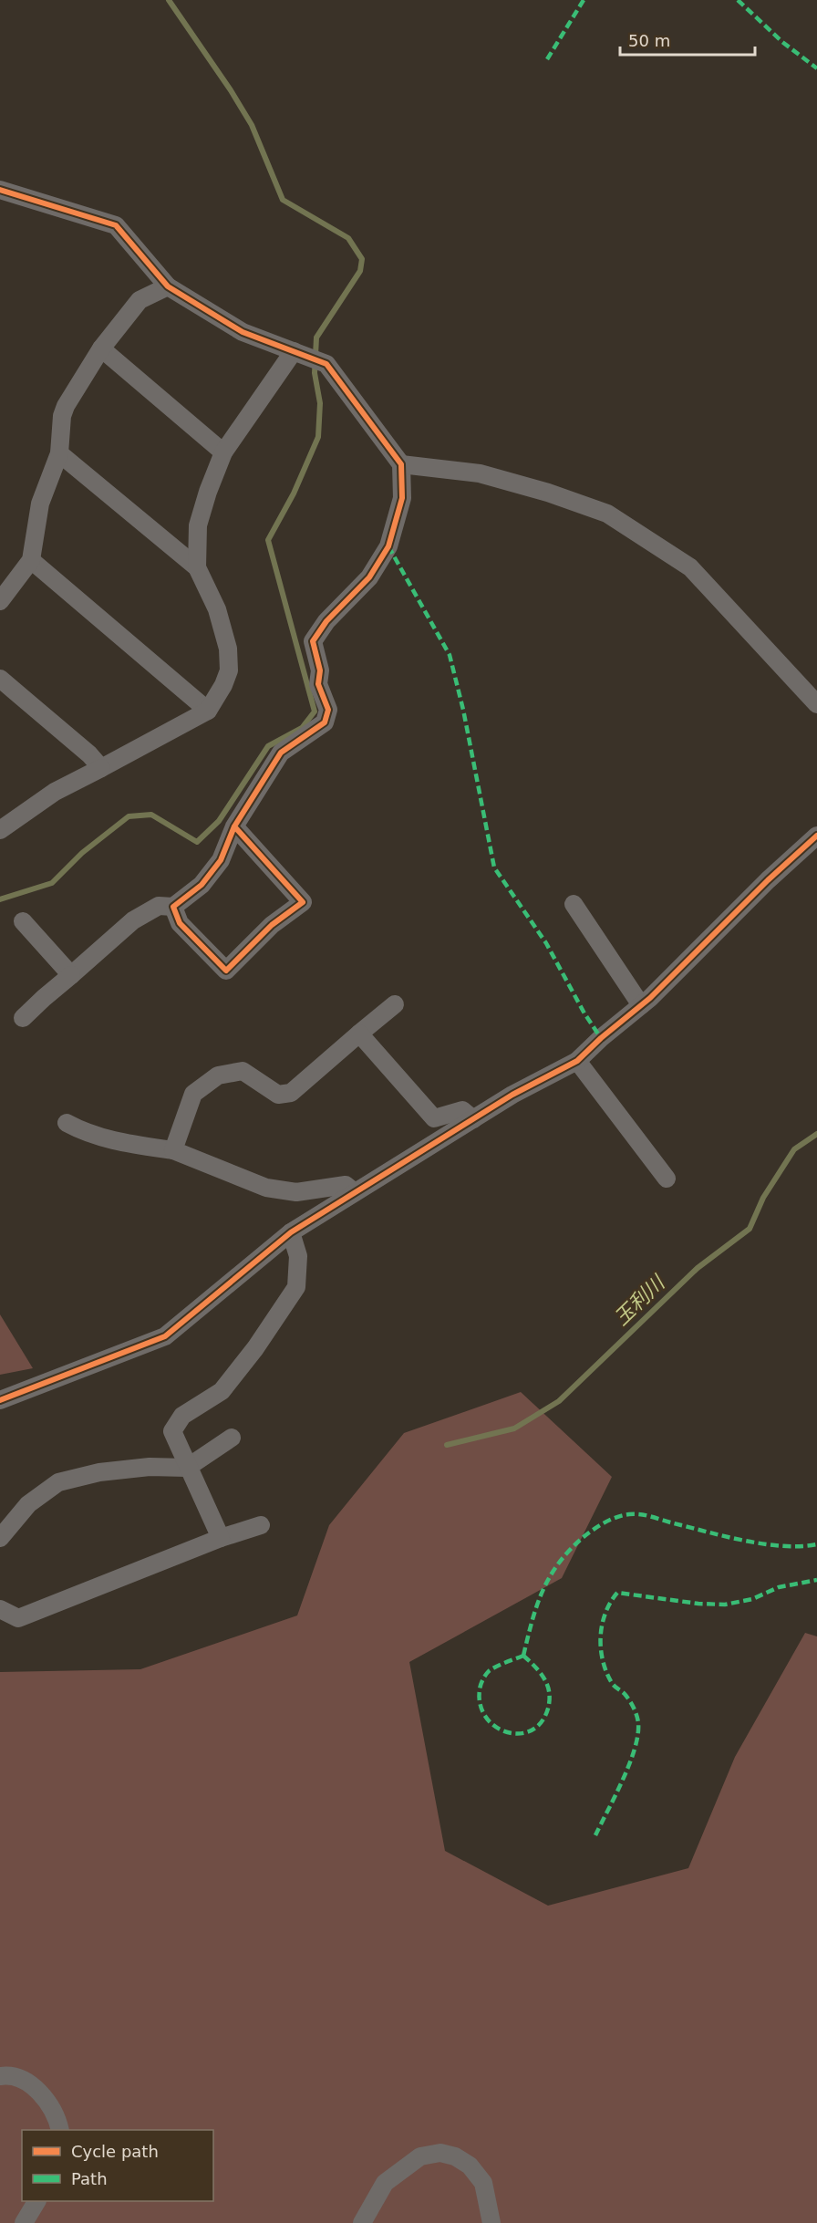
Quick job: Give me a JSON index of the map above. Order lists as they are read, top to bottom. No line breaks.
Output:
{"water":["玉利川"],"legend":["Cycle path","Path"],"scale_bar":"50 m"}
